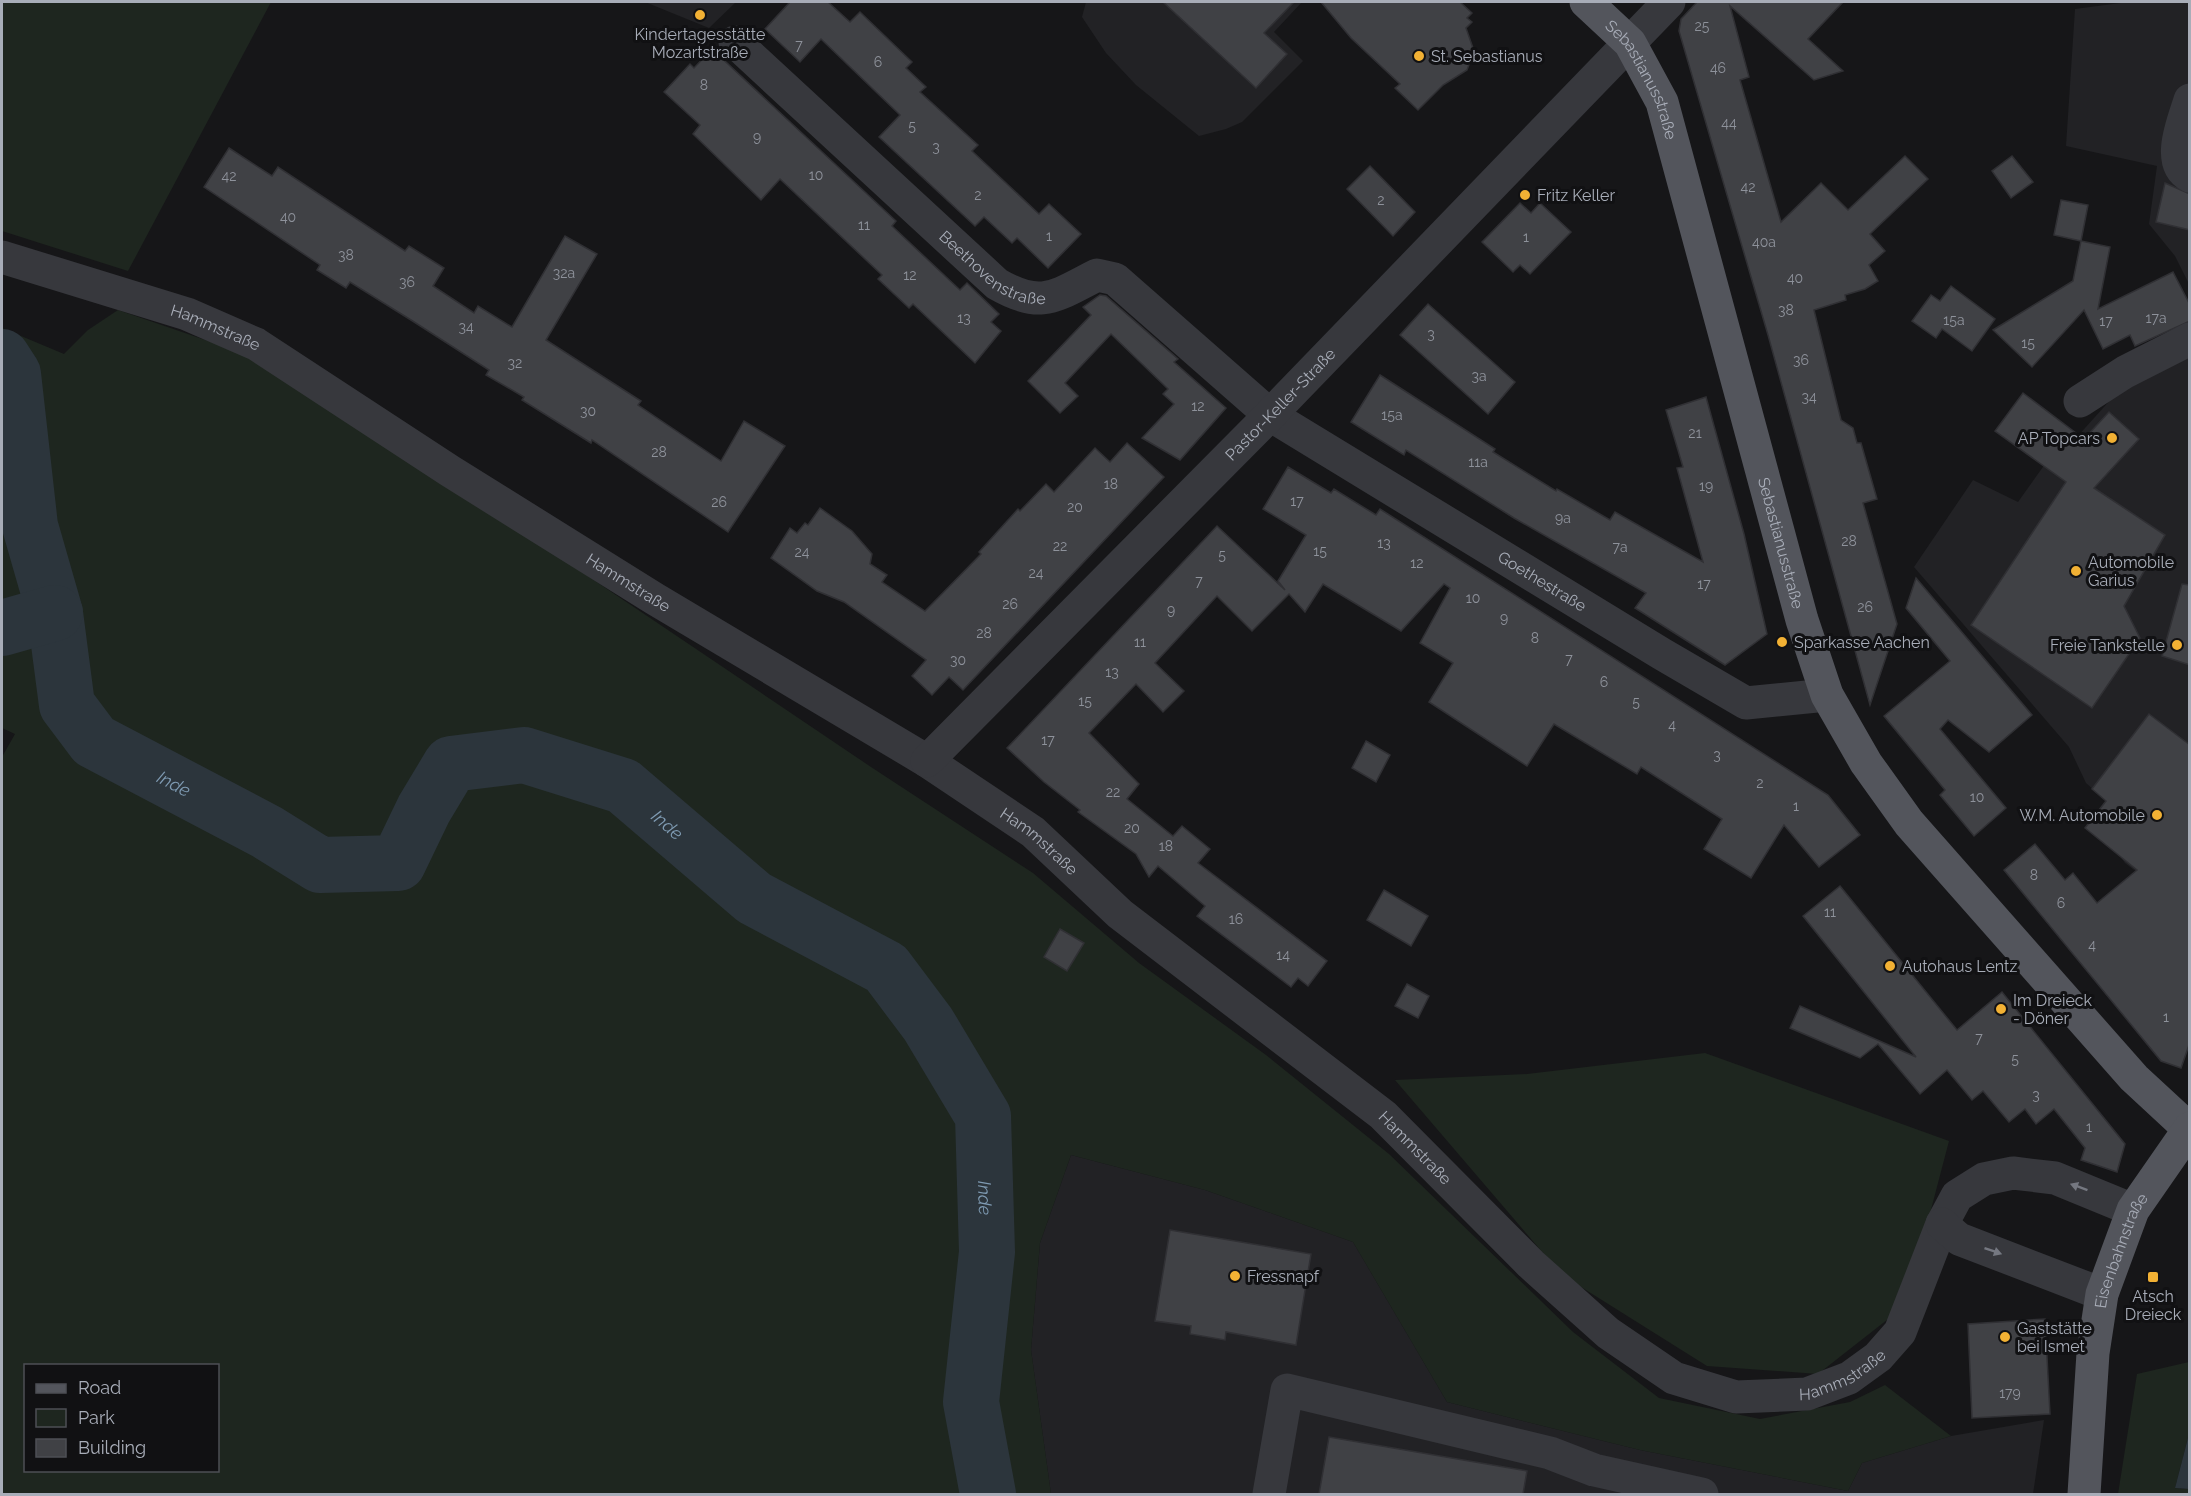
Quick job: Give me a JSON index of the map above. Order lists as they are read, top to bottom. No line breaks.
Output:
{"streets":{"main road":["Sebastianusstraße","Eisenbahnstraße"],"street":["Beethovenstraße","Hammstraße","Pastor-Keller-Straße","Goethestraße"]},"crossings":[["Sebastianusstraße","Pastor-Keller-Straße"],["Sebastianusstraße","Goethestraße"],["Sebastianusstraße","Eisenbahnstraße"],["Beethovenstraße","Pastor-Keller-Straße"],["Beethovenstraße","Goethestraße"],["Hammstraße","Pastor-Keller-Straße"],["Hammstraße","Eisenbahnstraße"],["Pastor-Keller-Straße","Goethestraße"]],"water":["Inde"],"places":{"other":["Kindertagesstätte Mozartstraße","St. Sebastianus","Fritz Keller","AP Topcars","Automobile Garius","Sparkasse Aachen","Freie Tankstelle","W.M. Automobile","Autohaus Lentz","Im Dreieck - Döner","Fressnapf","Gaststätte bei Ismet"],"transit":["Atsch Dreieck"]},"house_numbers":["25","7","6","46","8","44","5","9","3","10","42","42","2","2","40","11","1","1","40a","38","32a","12","40","36","38","13","17a","15a","17","34","3","15","36","32","3a","34","12","30","15a","21","28","11a","18","19","17","26","20","9a","28","13","22","7a","15","24","5","12","24","7","17","10","26","26","9","9","28","8","11","7","30","13","6","15","5","4","17","3","2","22","10","1","20","18","8","6","11","16","4","14","1","7","5","3","1","179"],"legend":["Road","Park","Building"]}
